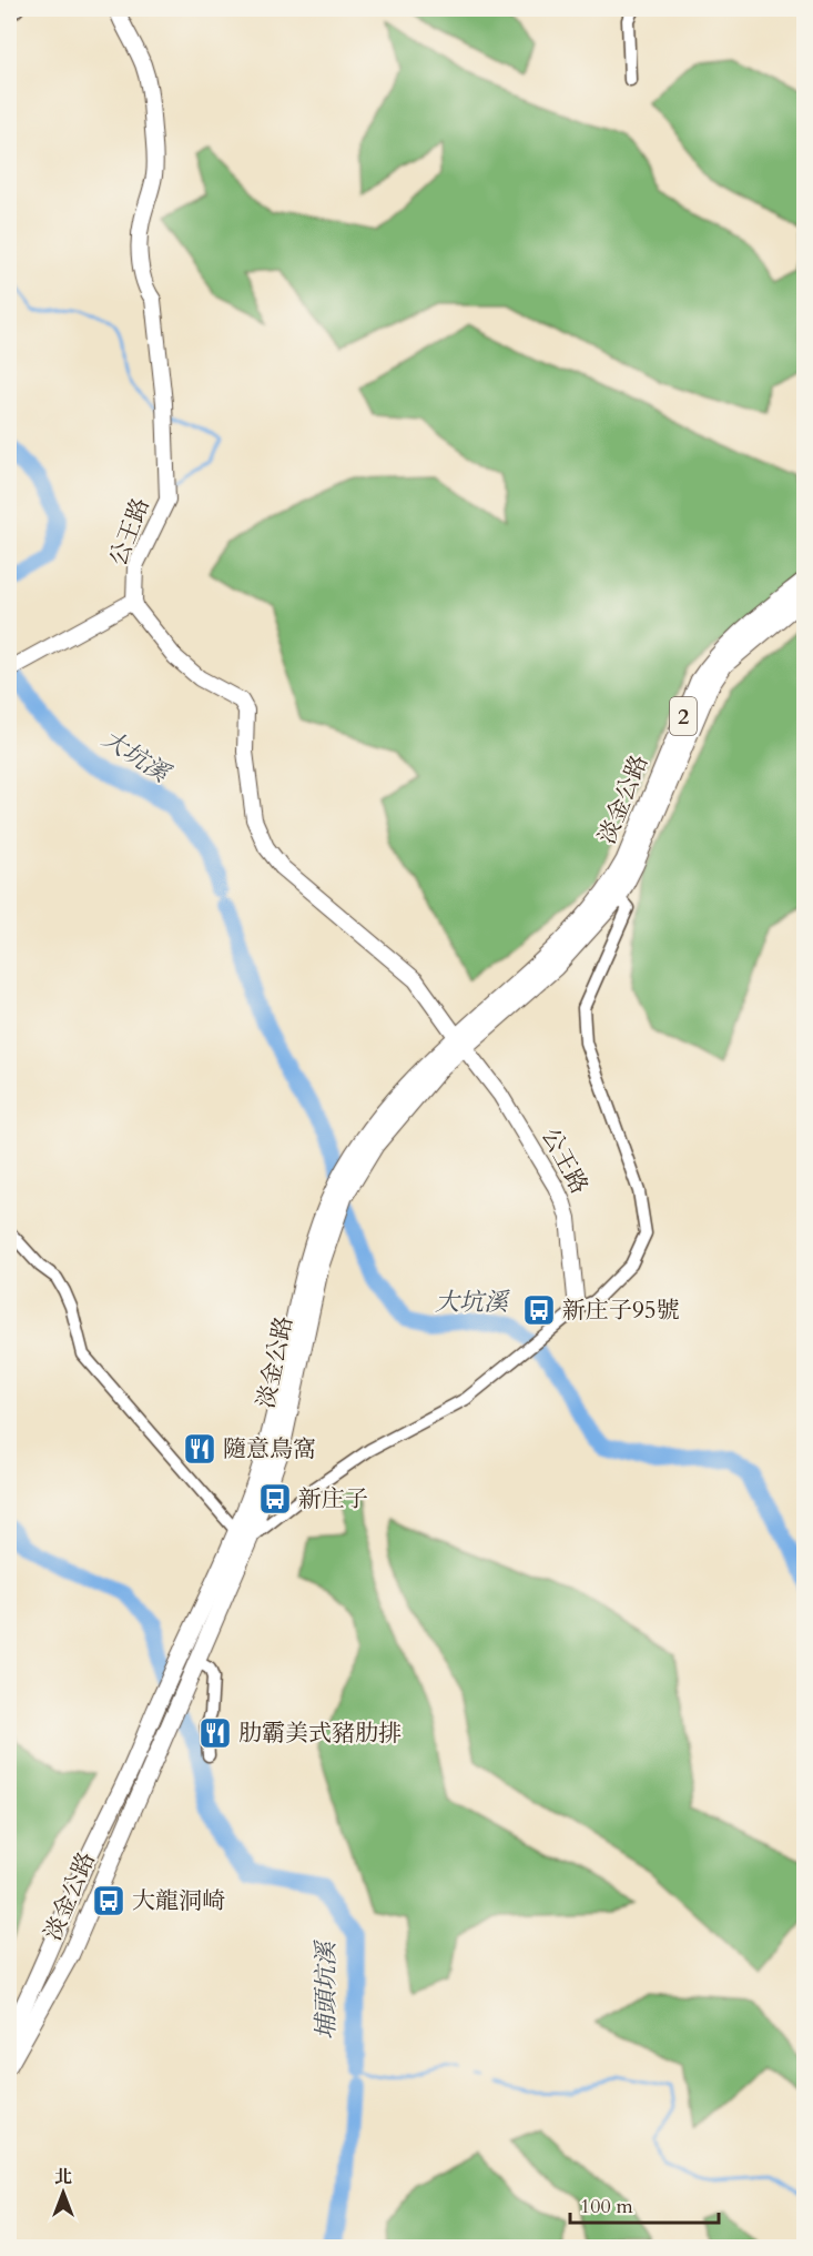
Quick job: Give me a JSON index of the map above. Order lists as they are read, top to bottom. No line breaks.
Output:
{"streets":{"main road":["2","淡金公路"],"street":["公王路"]},"crossings":[["公王路","淡金公路"]],"water":["大坑溪","埔頭坑溪"],"places":{"bus stop":["新庄子95號","新庄子","大龍洞崎"],"restaurant":["隨意鳥窩","肋霸美式豬肋排"]},"scale_bar":"100 m","north":"top"}
